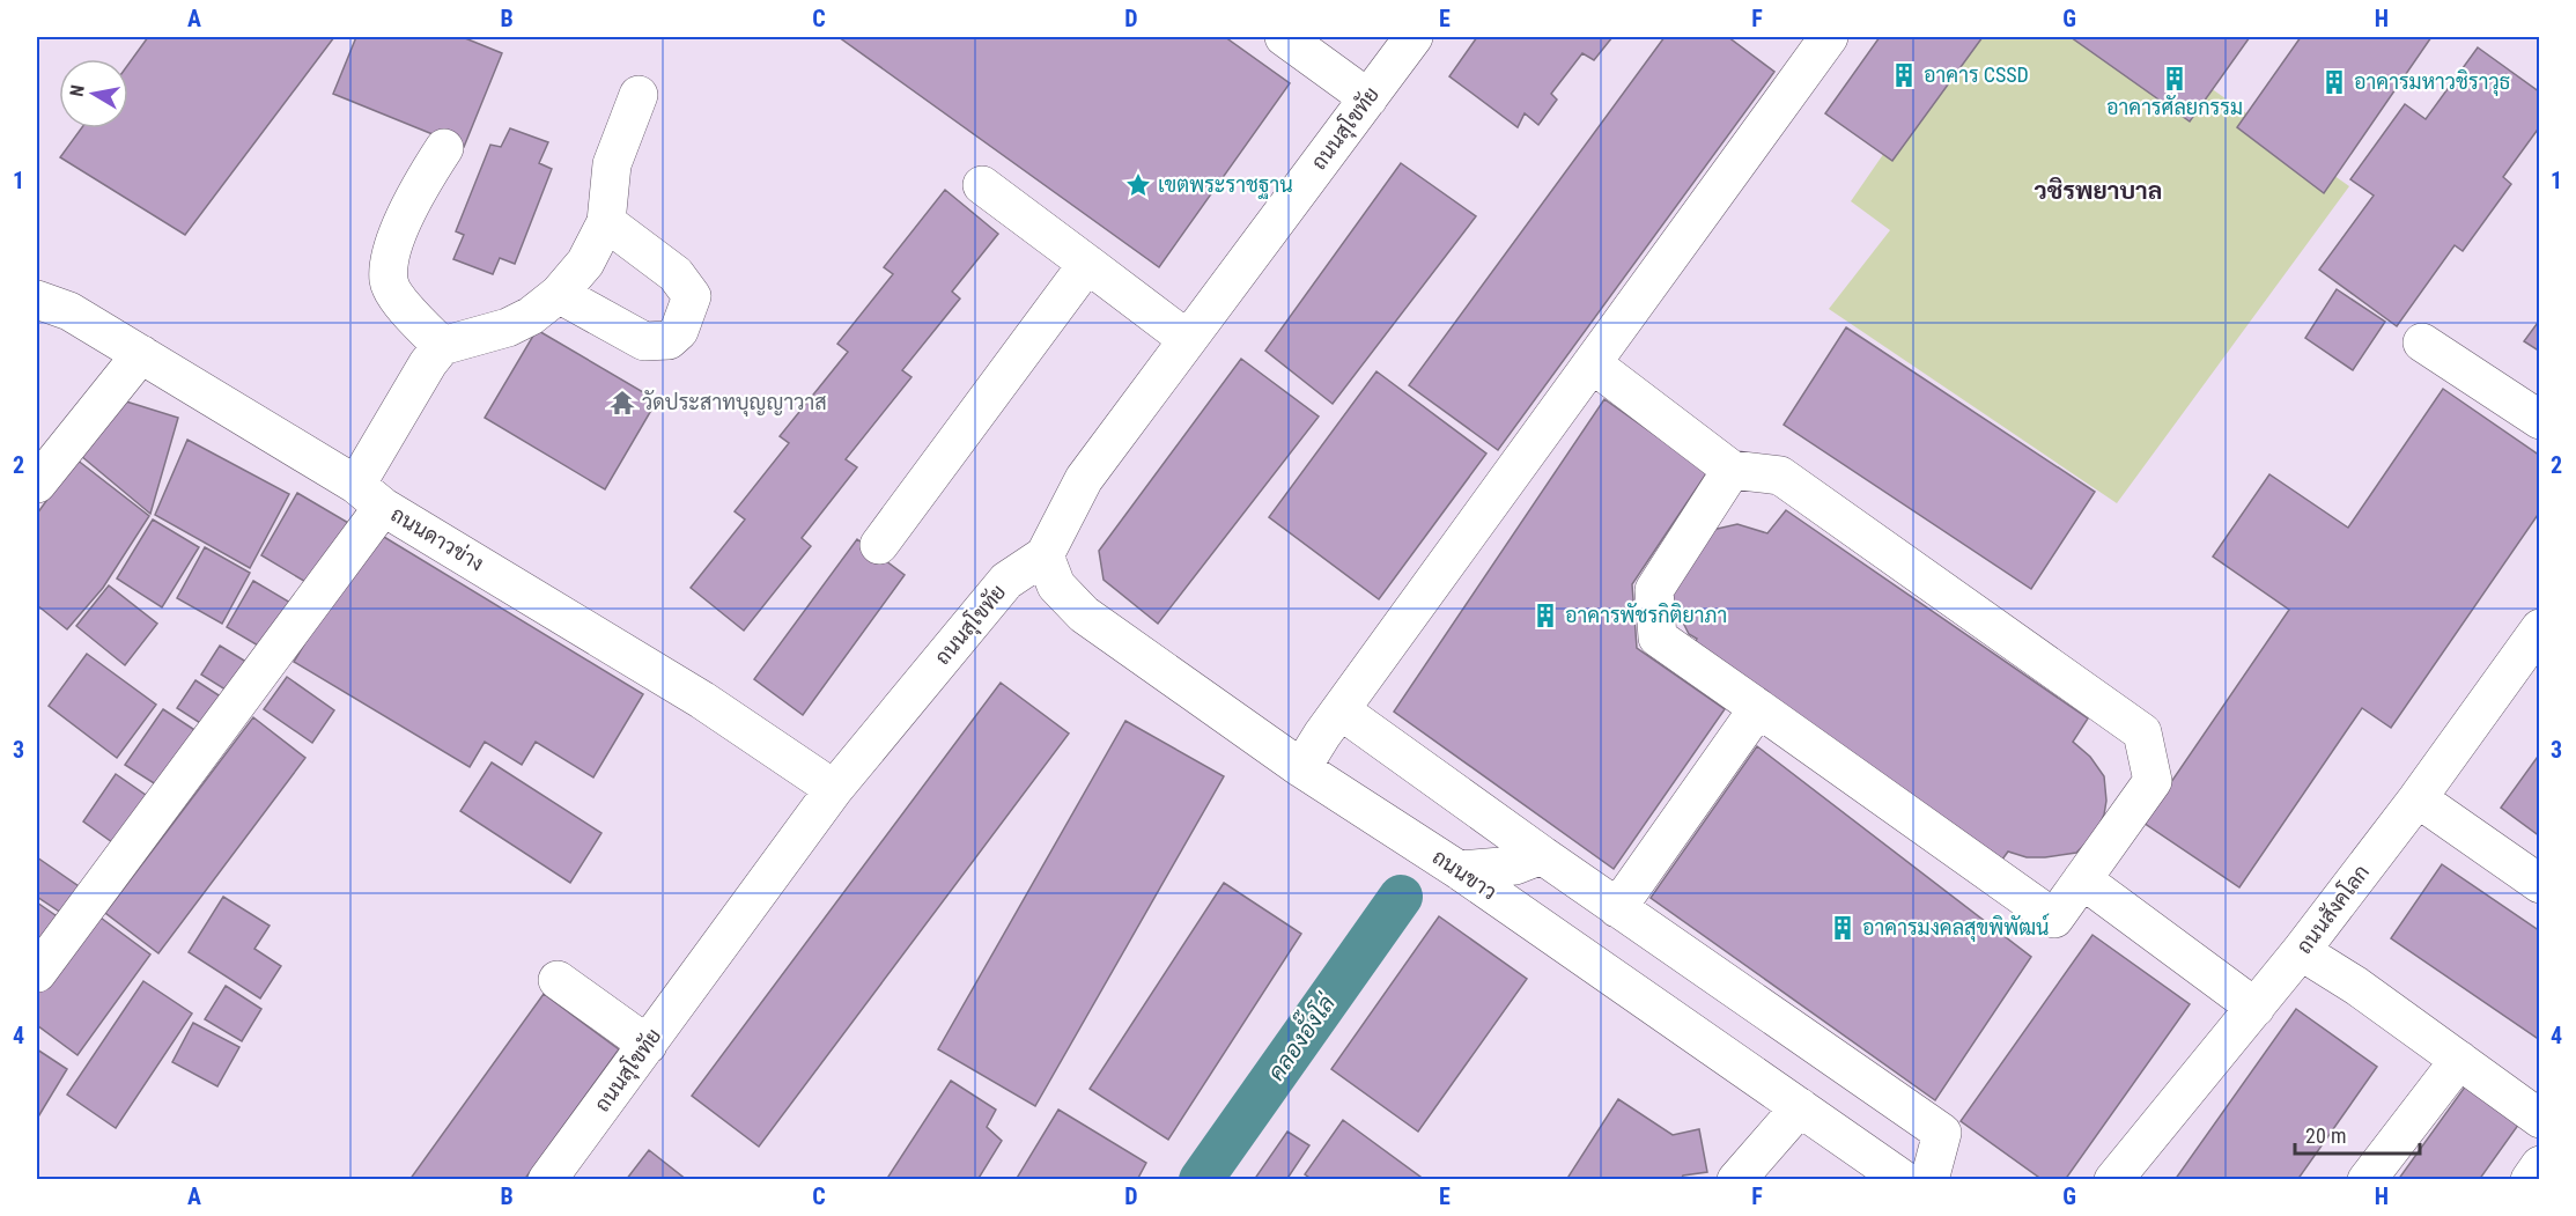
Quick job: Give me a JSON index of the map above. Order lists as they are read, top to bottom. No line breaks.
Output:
{"streets":{"street":["ถนนสุโขทัย","ถนนดาวข่าง","ถนนขาว","ถนนสังคโลก"]},"crossings":[["ถนนสุโขทัย","ถนนดาวข่าง"],["ถนนสุโขทัย","ถนนขาว"]],"districts":["วชิรพยาบาล"],"water":["คลองอั๊งโล่"],"places":{"building":["อาคาร CSSD","อาคารศัลยกรรม","อาคารมหาวชิราวุธ","อาคารพัชรกิติยาภา","อาคารมงคลสุขพิพัฒน์"],"place":["เขตพระราชฐาน"],"temple":["วัดประสาทบุญญาวาส"]},"scale_bar":"20 m","north":"left","grid":{"columns":["A","B","C","D","E","F","G","H"],"rows":["1","2","3","4"]}}
